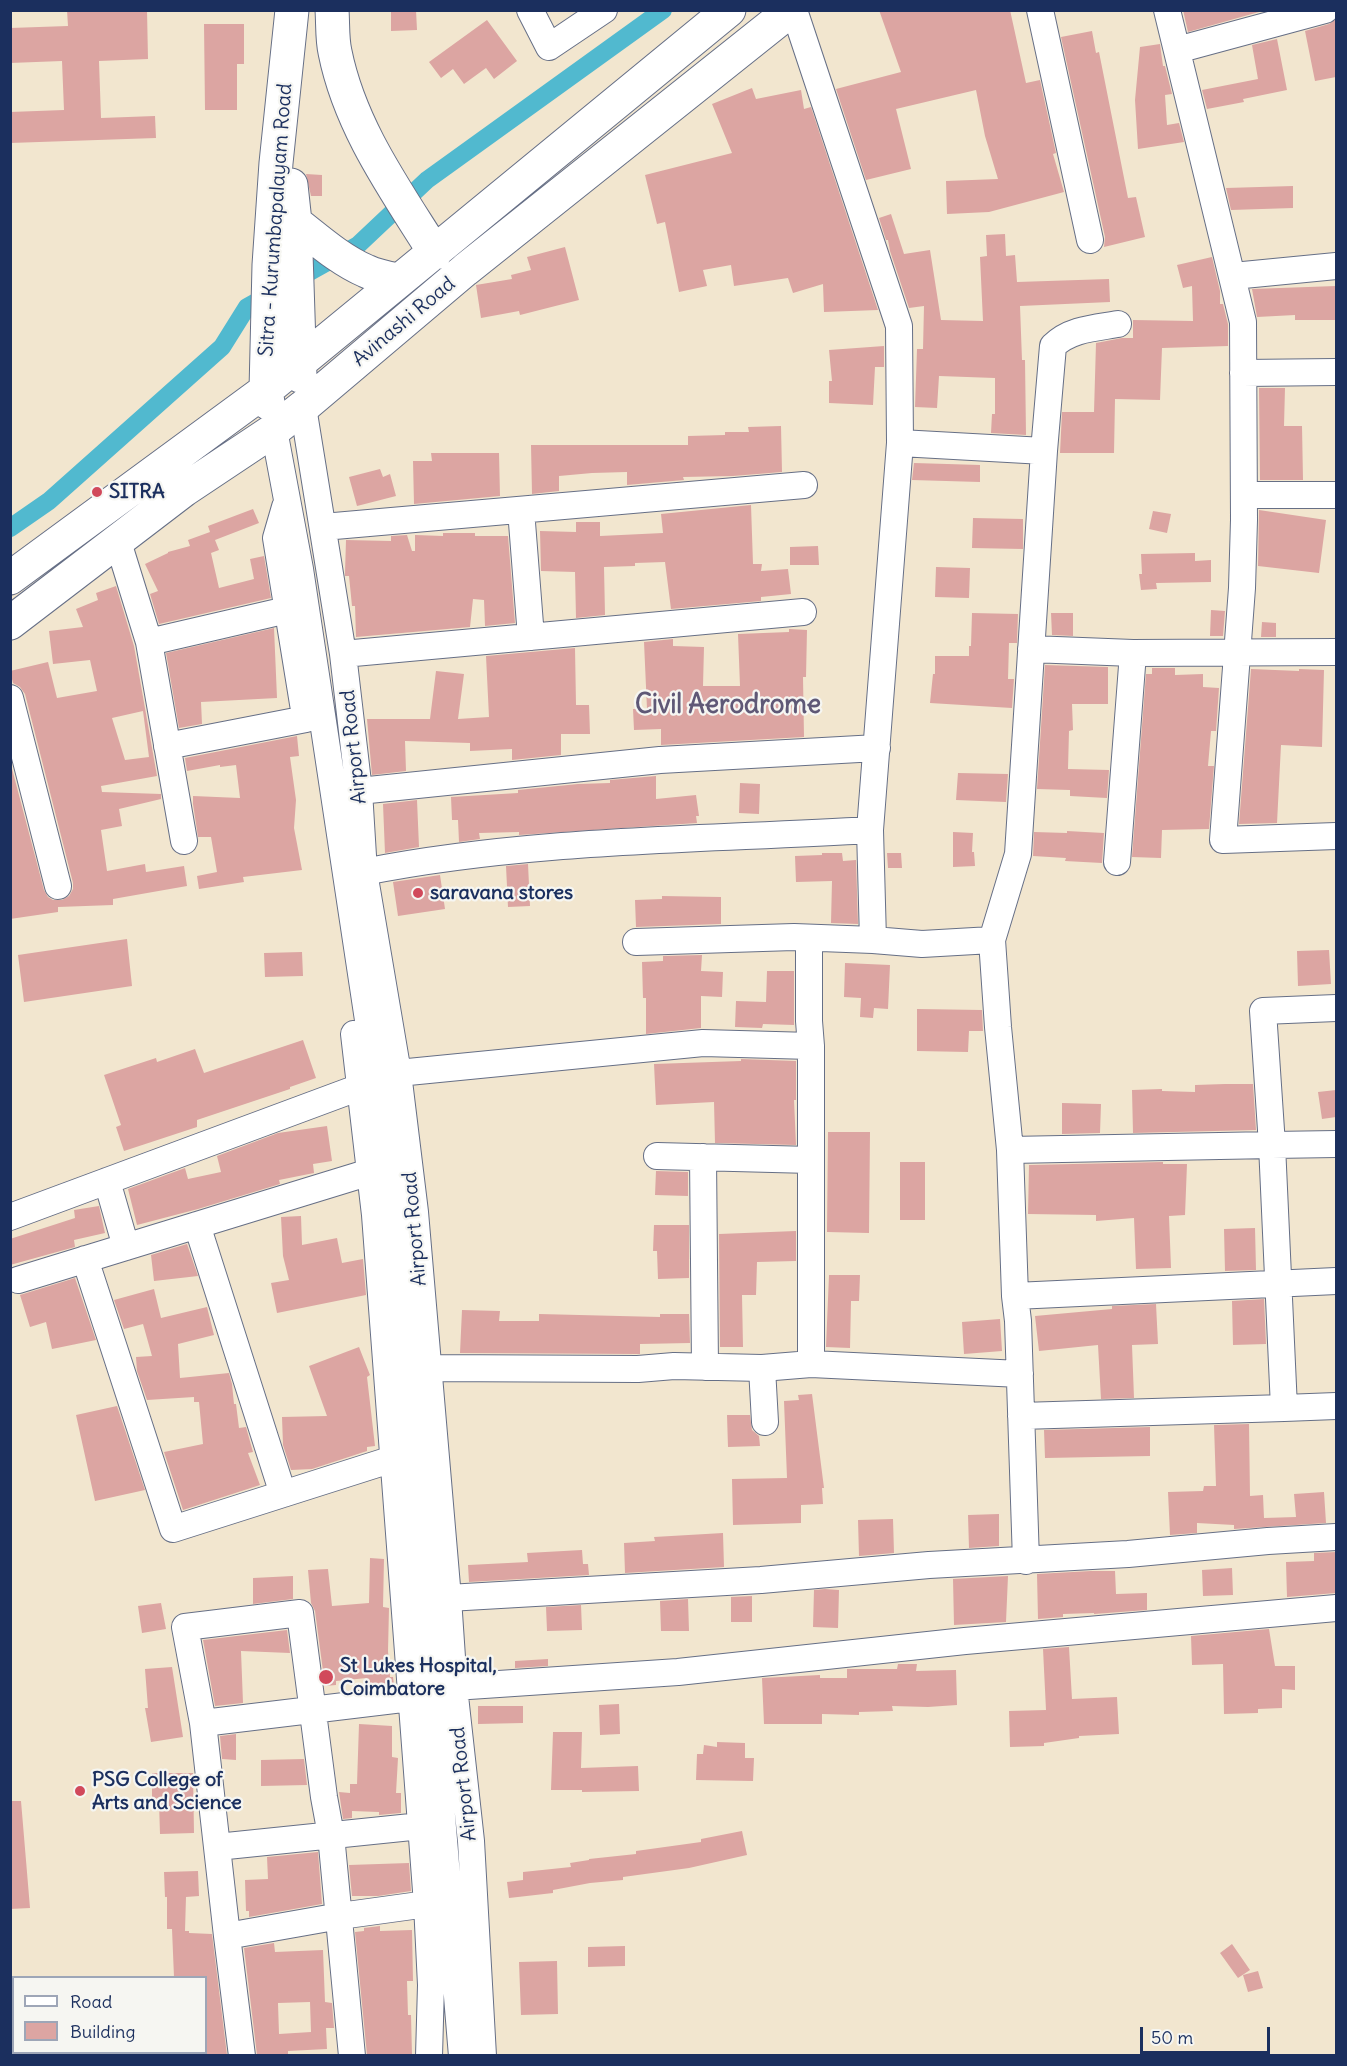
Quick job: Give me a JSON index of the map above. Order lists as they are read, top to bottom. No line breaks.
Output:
{"streets":{"main road":["Sitra - Kurumbapalayam Road","Avinashi Road"],"street":["Airport Road"]},"crossings":[["Sitra - Kurumbapalayam Road","Avinashi Road"],["Sitra - Kurumbapalayam Road","Airport Road"],["Avinashi Road","Airport Road"]],"districts":["Civil Aerodrome"],"places":["SITRA","saravana stores","St Lukes Hospital, Coimbatore","PSG College of Arts and Science"],"legend":["Road","Building"],"scale_bar":"50 m"}
